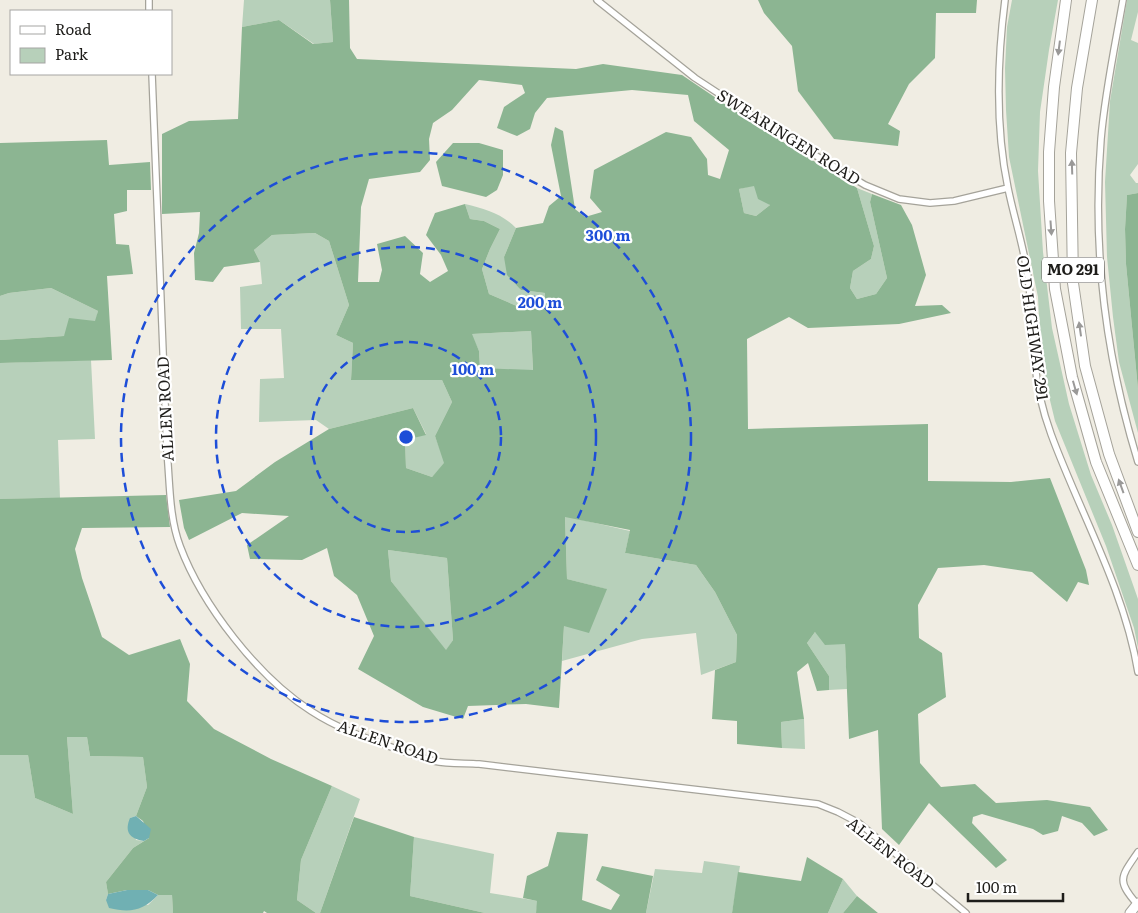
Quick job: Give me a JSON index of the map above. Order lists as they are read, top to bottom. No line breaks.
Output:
{"streets":{"highway":["MO 291"],"street":["SWEARINGEN ROAD","OLD HIGHWAY 291","ALLEN ROAD"]},"crossings":[["SWEARINGEN ROAD","OLD HIGHWAY 291"]],"legend":["Road","Park"],"scale_bar":"100 m","rings":["300 m","200 m","100 m"]}
